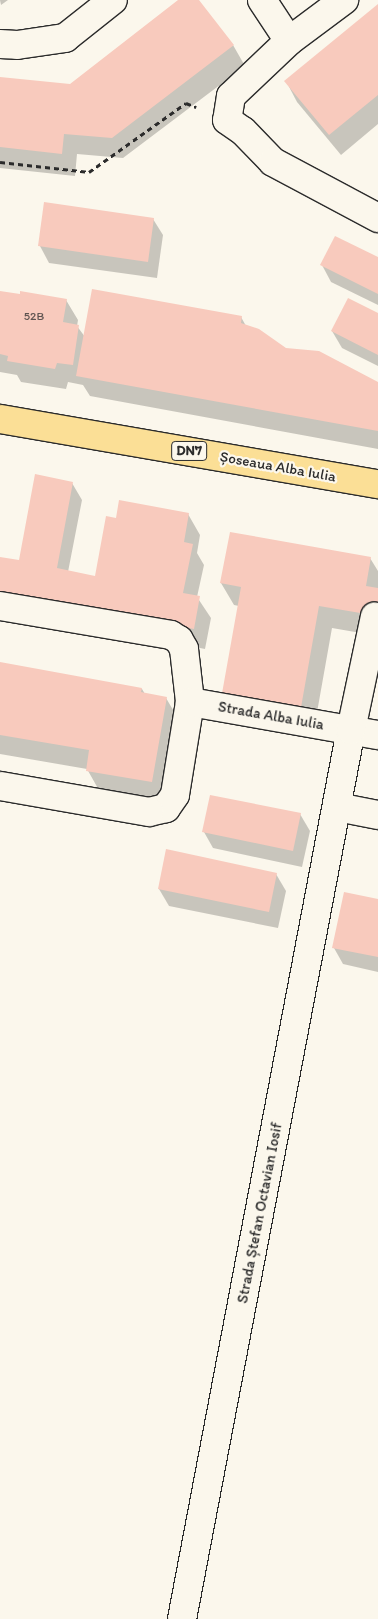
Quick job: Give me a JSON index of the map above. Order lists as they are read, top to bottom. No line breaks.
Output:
{"streets":{"main road":["DN7","Șoseaua Alba Iulia"],"street":["Strada Alba Iulia","Strada Ștefan Octavian Iosif"]},"crossings":[["Strada Alba Iulia","Strada Ștefan Octavian Iosif"]],"house_numbers":["52B"]}
